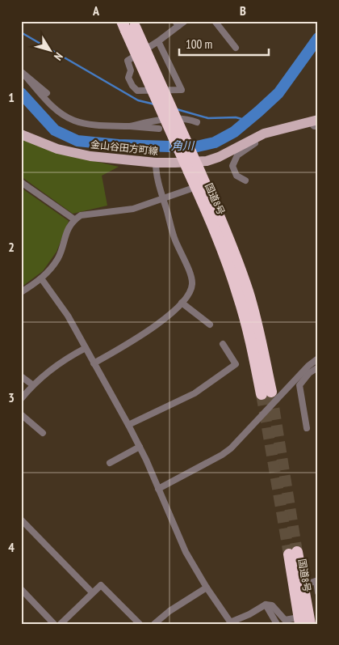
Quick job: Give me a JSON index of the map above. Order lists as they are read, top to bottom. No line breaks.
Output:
{"streets":{"highway":["国道8号"],"main road":["金山谷田方町線"]},"water":["角川"],"scale_bar":"100 m","north":"bottom right","grid":{"columns":["A","B"],"rows":["1","2","3","4"]}}
